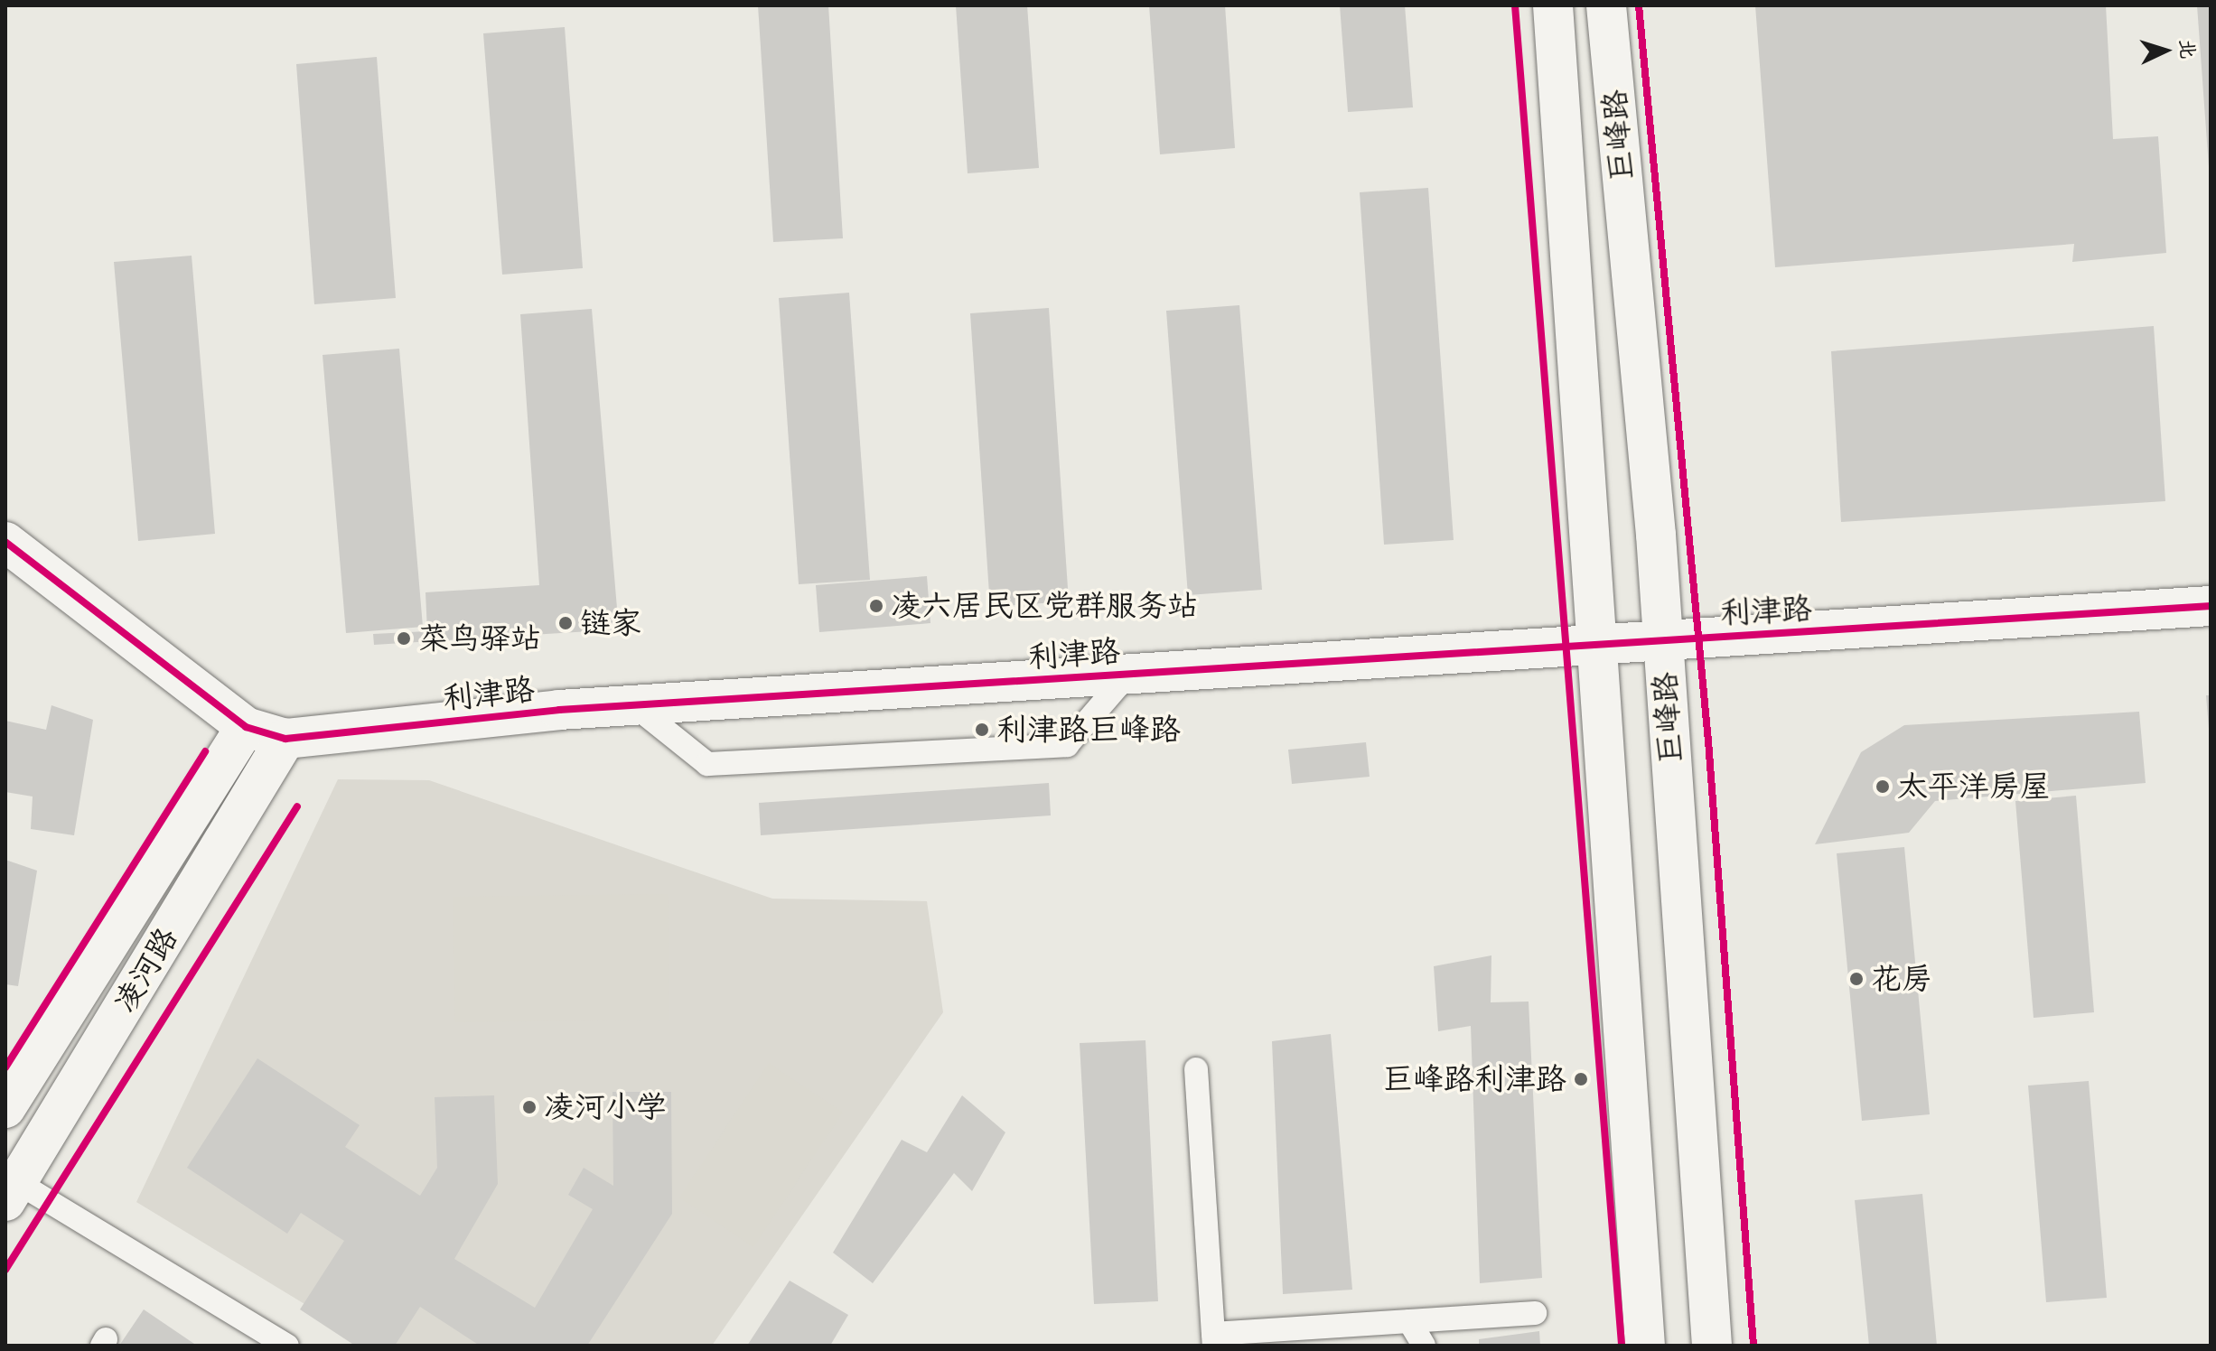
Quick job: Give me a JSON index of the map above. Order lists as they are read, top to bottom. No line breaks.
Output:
{"streets":{"street":["巨峰路","利津路","凌河路"]},"crossings":[["巨峰路","利津路"],["利津路","凌河路"]],"places":["凌六居民区党群服务站","链家","菜鸟驿站","利津路巨峰路","太平洋房屋","花房","巨峰路利津路","凌河小学"],"north":"right"}
